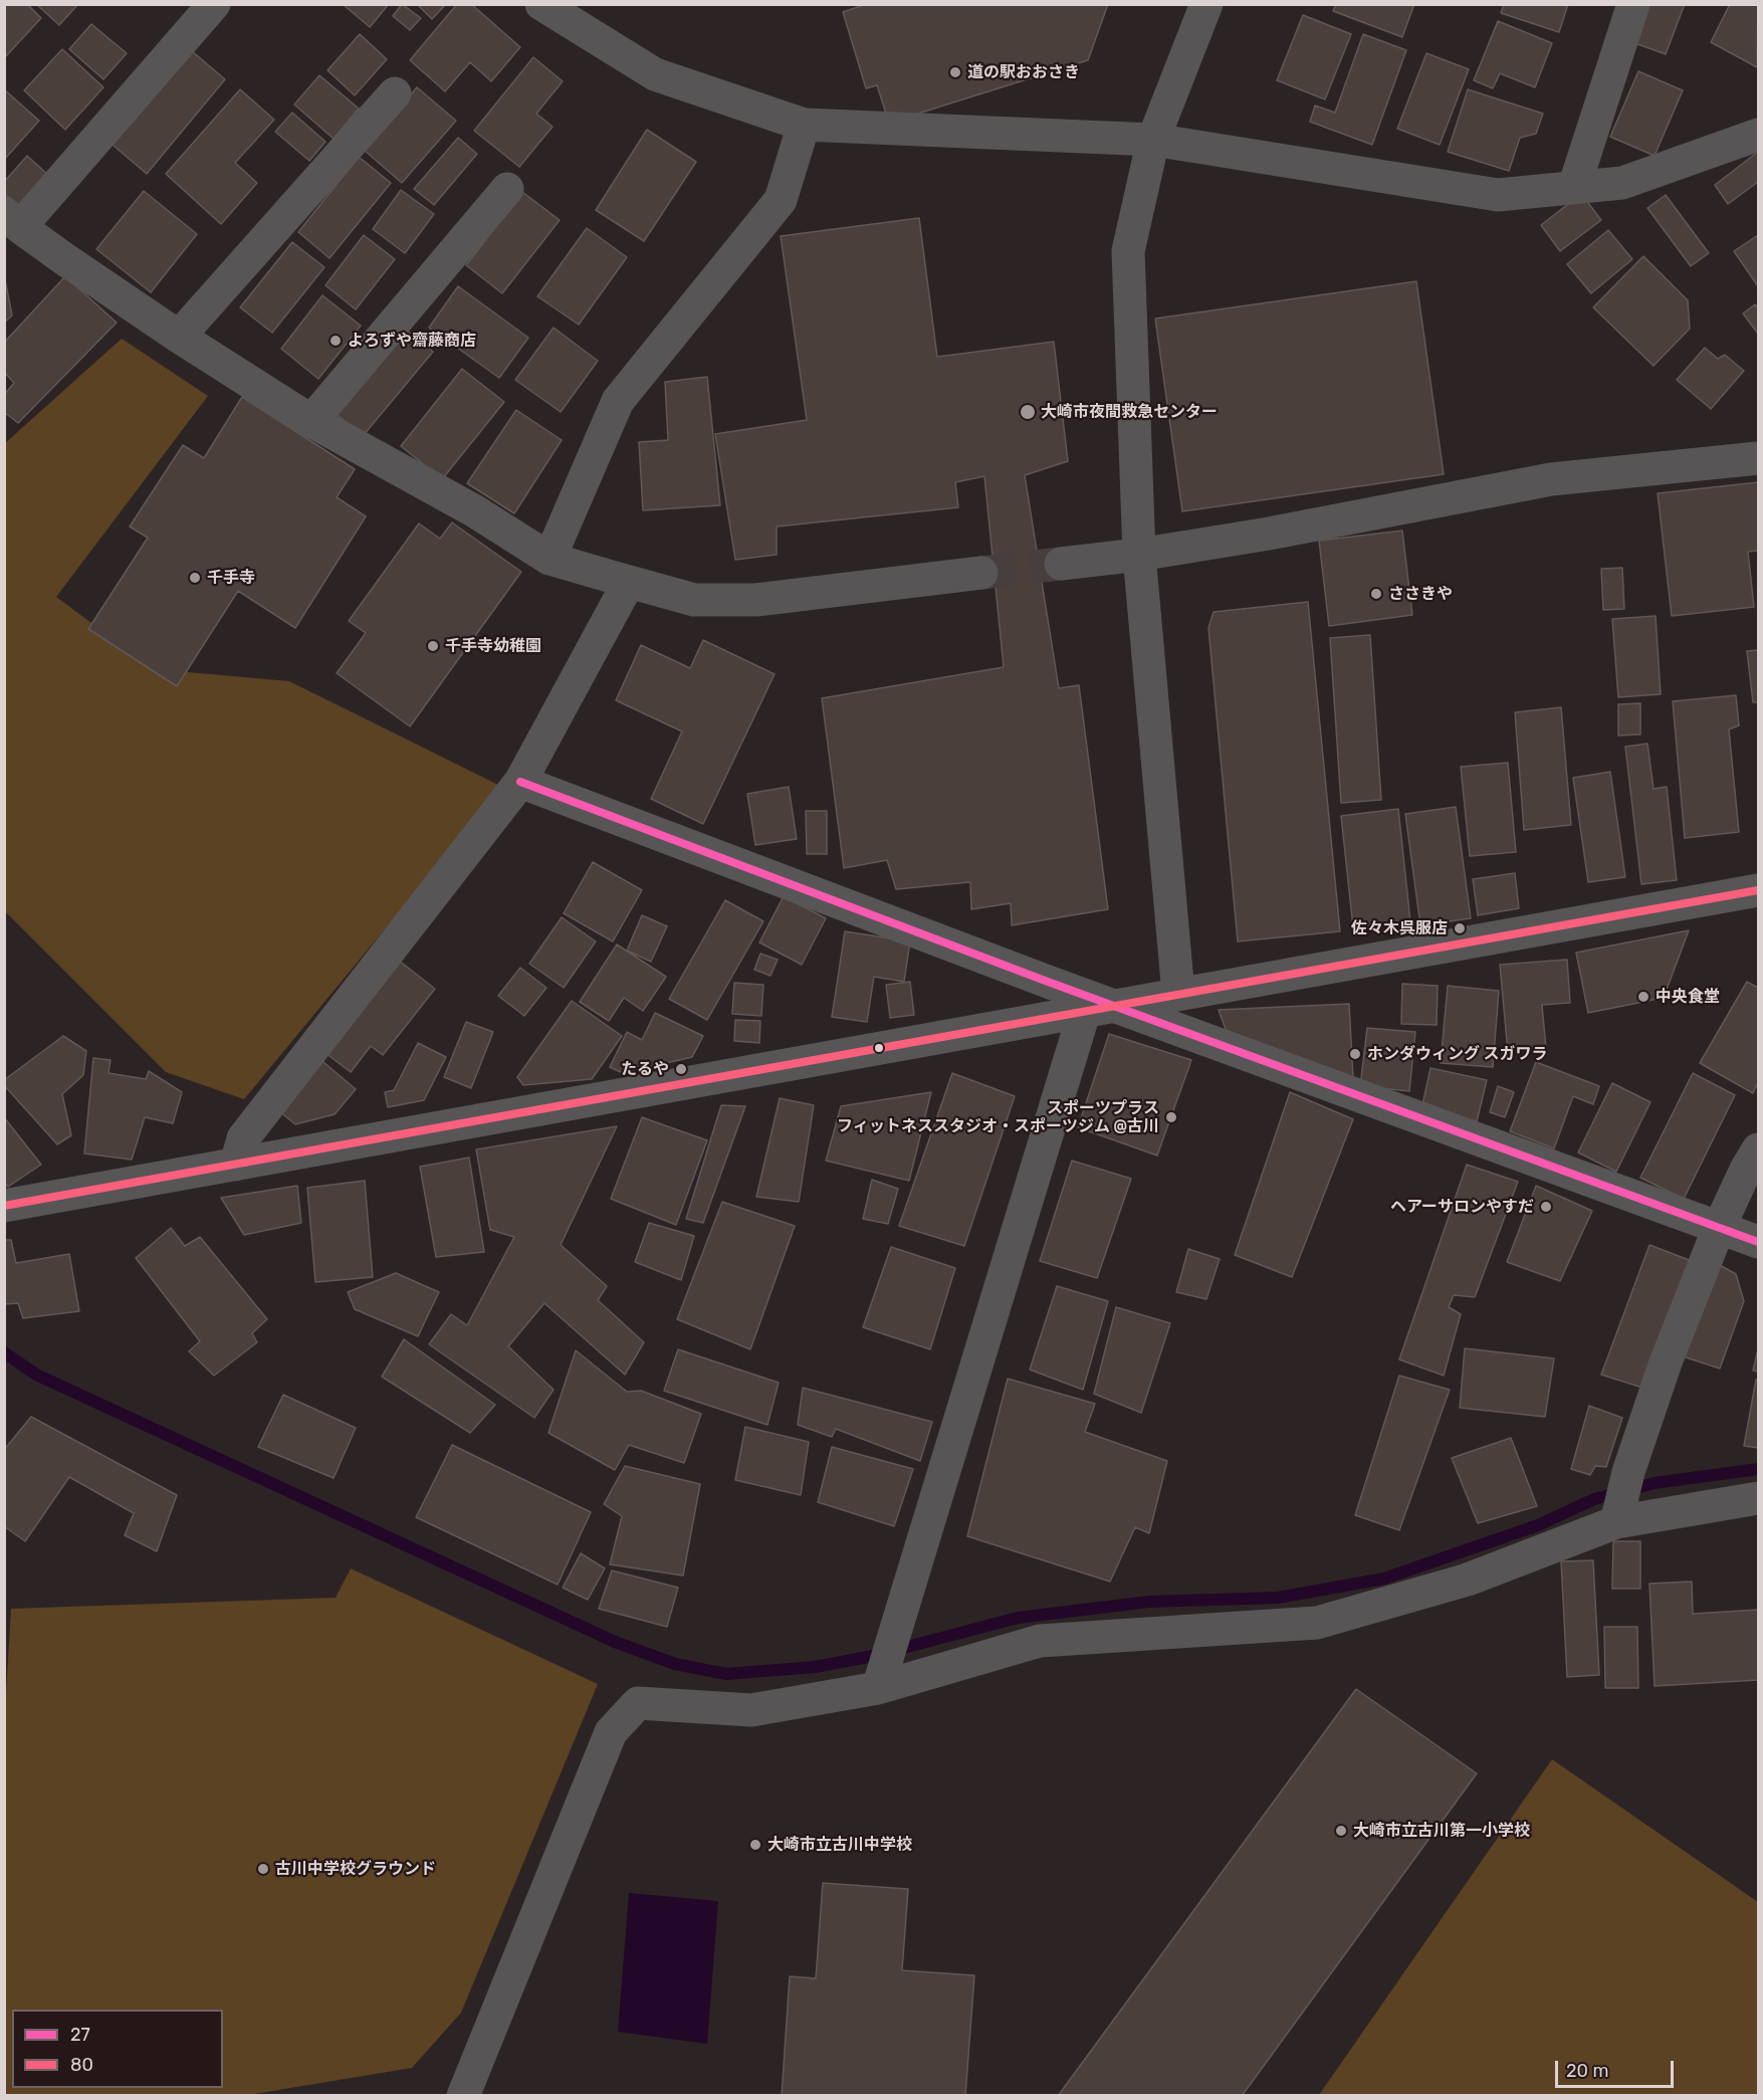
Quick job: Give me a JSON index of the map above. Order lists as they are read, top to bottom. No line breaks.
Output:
{"places":["道の駅おおさき","よろずや齋藤商店","大崎市夜間救急センター","千手寺","ささきや","千手寺幼稚園","佐々木呉服店","中央食堂","ホンダウィング スガワラ","たるや","スポーツプラス フィットネススタジオ・スポーツジム @古川","ヘアーサロンやすだ","大崎市立古川第一小学校","大崎市立古川中学校","古川中学校グラウンド"],"lines":["transit line 27","transit line 80"],"legend":["27","80"],"scale_bar":"20 m"}
